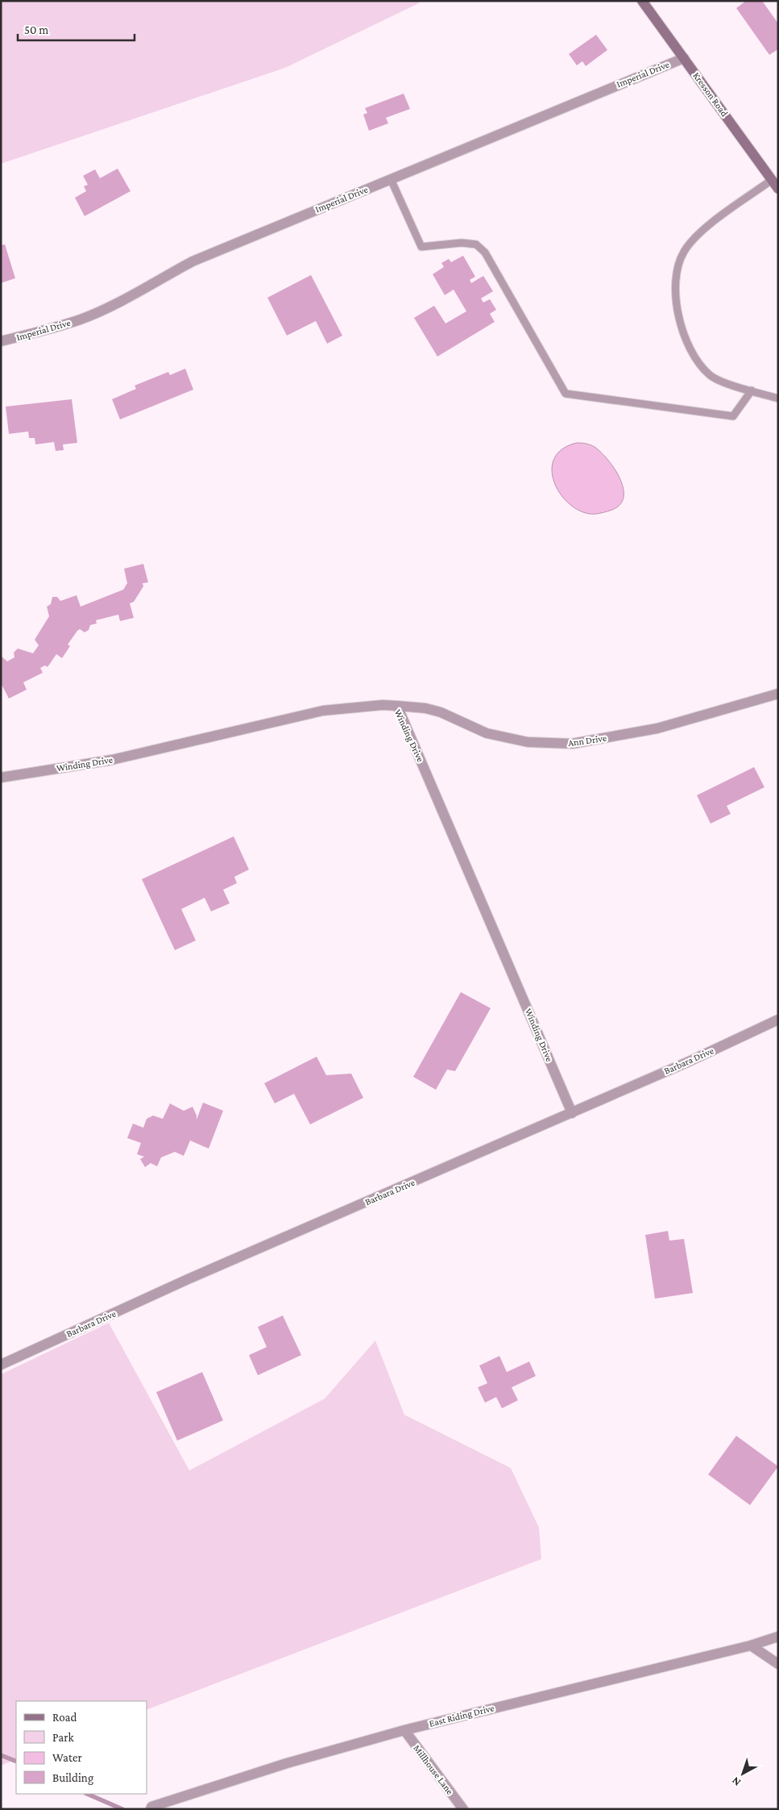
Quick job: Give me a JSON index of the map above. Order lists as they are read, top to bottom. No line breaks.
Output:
{"streets":{"street":["Imperial Drive","Kresson Road","Winding Drive","Ann Drive","Barbara Drive","East Riding Drive","Millhouse Lane"]},"crossings":[["Imperial Drive","Kresson Road"],["Winding Drive","Ann Drive"],["Winding Drive","Barbara Drive"],["East Riding Drive","Millhouse Lane"]],"legend":["Road","Park","Water","Building"],"scale_bar":"50 m","north":"bottom left"}
